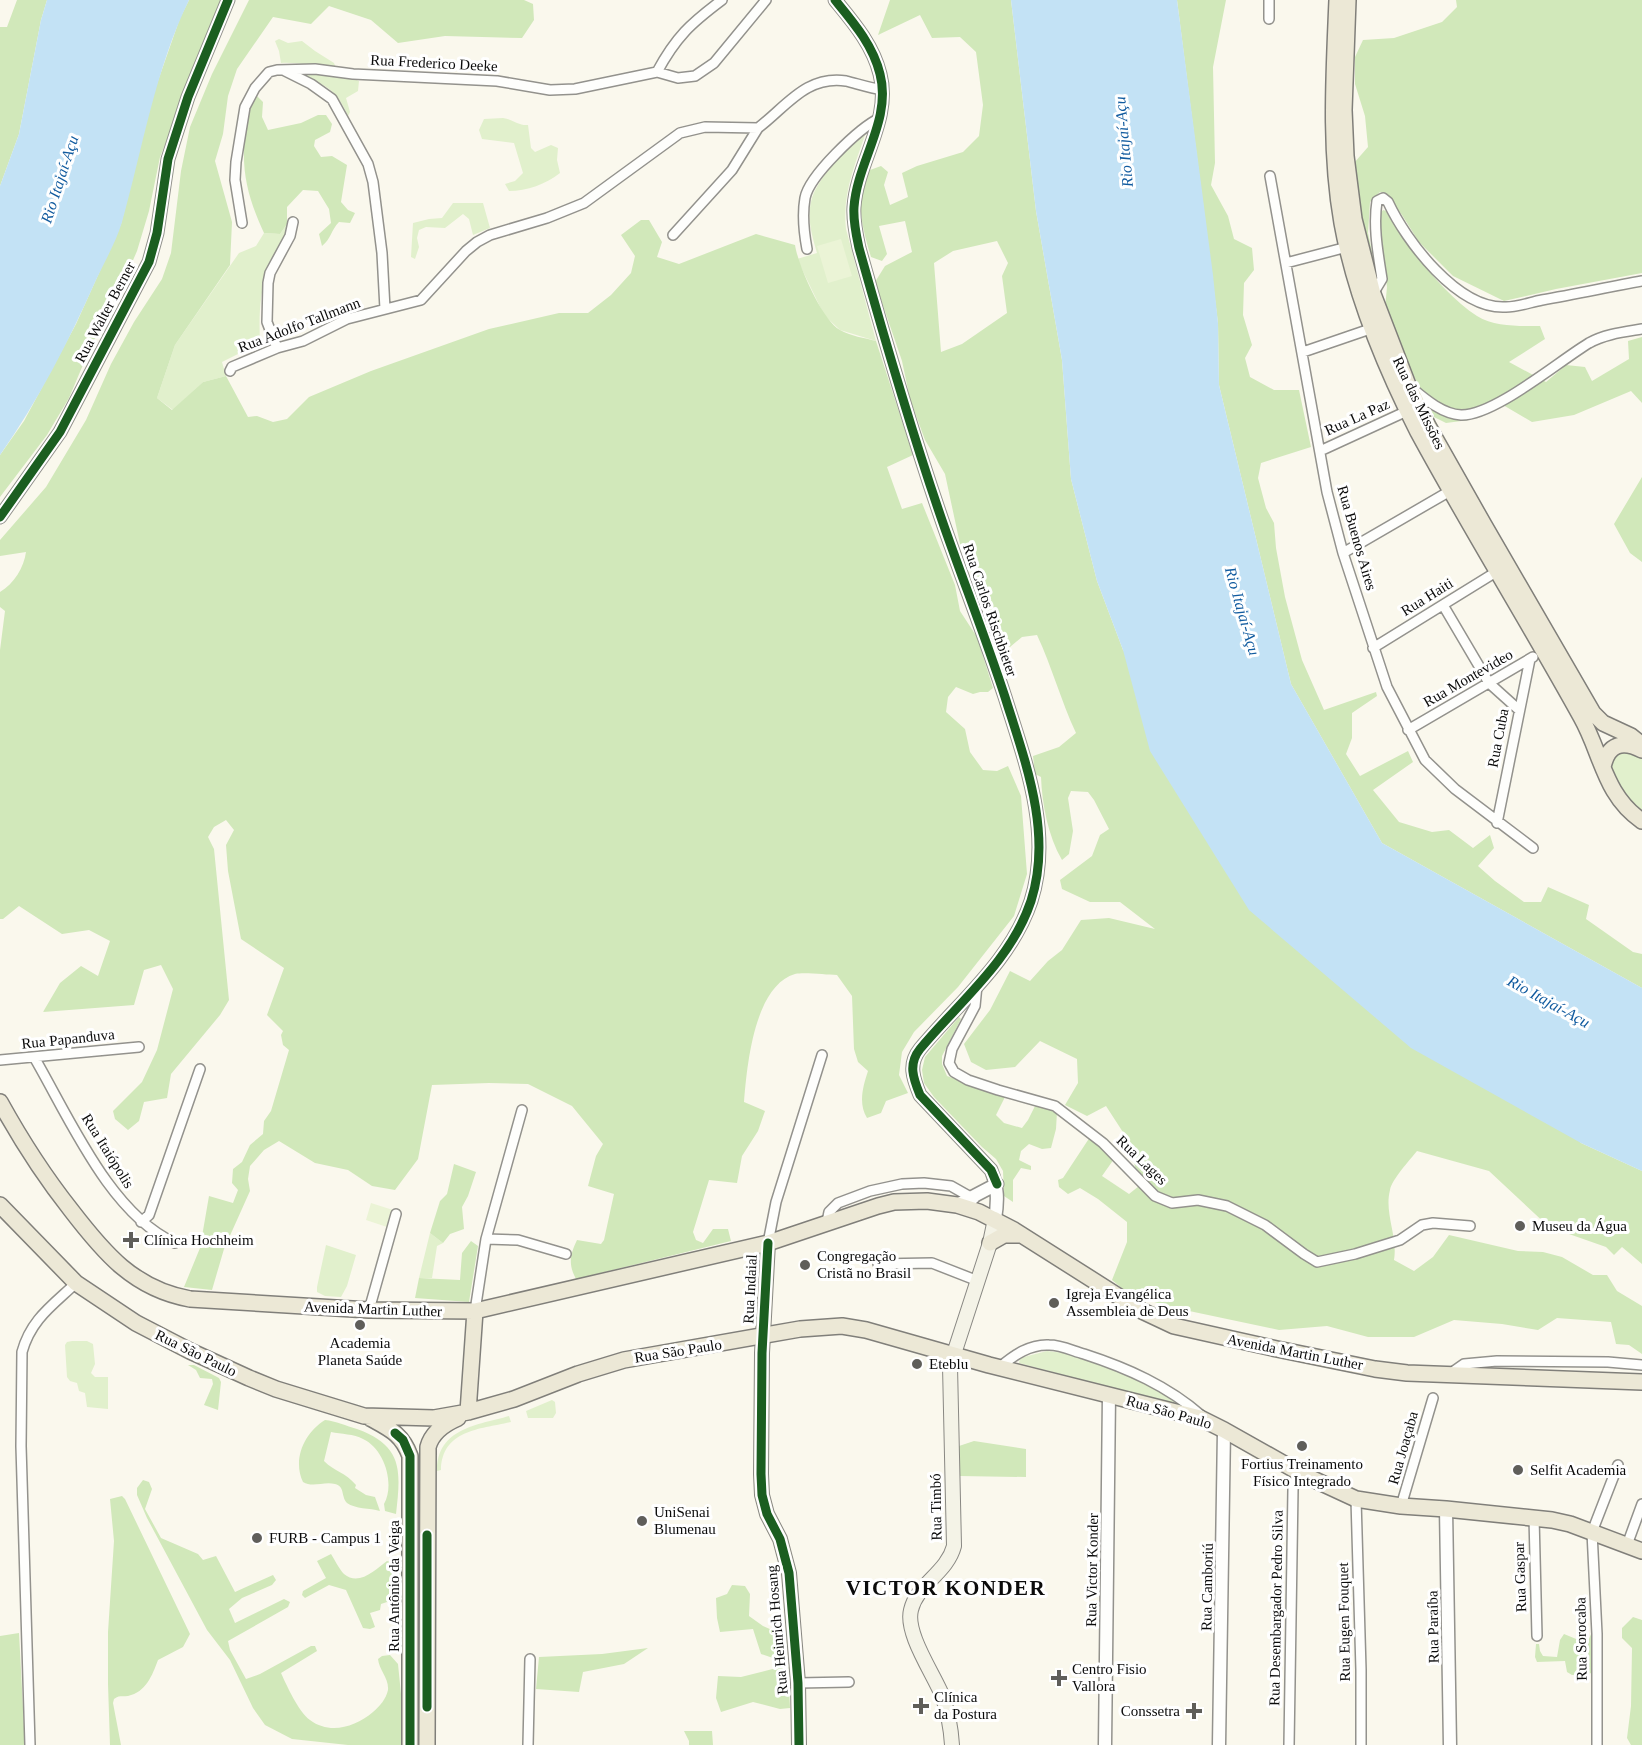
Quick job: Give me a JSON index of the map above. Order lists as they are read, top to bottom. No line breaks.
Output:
{"streets":{"main road":["Rua das Missões","Rua Indaial","Avenida Martin Luther","Rua São Paulo","Rua Timbó","Rua Antônio da Veiga","Rua Heinrich Hosang"],"street":["Rua Frederico Deeke","Rua Walter Berner","Rua Adolfo Tallmann","Rua La Paz","Rua Buenos Aires","Rua Haiti","Rua Carlos Rischbieter","Rua Montevideo","Rua Cuba","Rua Papanduva","Rua Itaiópolis","Rua Lages","Rua Joaçaba","Rua Victor Konder","Rua Gaspar","Rua Camboriú","Rua Desembargador Pedro Silva","Rua Eugen Fouquet","Rua Paraíba","Rua Sorocaba"]},"crossings":[["Rua das Missões","Rua La Paz"],["Rua das Missões","Rua Haiti"],["Rua das Missões","Rua Montevideo"],["Rua das Missões","Rua Cuba"],["Rua La Paz","Rua Buenos Aires"],["Rua Buenos Aires","Rua Haiti"],["Rua Buenos Aires","Rua Montevideo"],["Rua Buenos Aires","Rua Cuba"],["Rua Carlos Rischbieter","Rua Lages"],["Rua Montevideo","Rua Cuba"],["Rua Papanduva","Rua Itaiópolis"],["Rua Indaial","Avenida Martin Luther"],["Rua Indaial","Rua São Paulo"],["Rua Indaial","Rua Heinrich Hosang"],["Rua São Paulo","Rua Joaçaba"],["Rua São Paulo","Rua Timbó"],["Rua São Paulo","Rua Victor Konder"],["Rua São Paulo","Rua Gaspar"],["Rua São Paulo","Rua Camboriú"],["Rua São Paulo","Rua Desembargador Pedro Silva"],["Rua São Paulo","Rua Eugen Fouquet"],["Rua São Paulo","Rua Paraíba"],["Rua São Paulo","Rua Heinrich Hosang"],["Rua São Paulo","Rua Sorocaba"]],"districts":["VICTOR KONDER"],"water":["Rio Itajaí-Açu"],"places":{"other":["Museu da Água","Congregação Cristã no Brasil","Igreja Evangélica Assembleia de Deus","Academia Planeta Saúde","Eteblu","Fortius Treinamento Físico Integrado","Selfit Academia","UniSenai Blumenau","FURB - Campus 1"],"health":["Clínica Hochheim","Centro Fisio Vallora","Clínica da Postura","Conssetra"]}}
